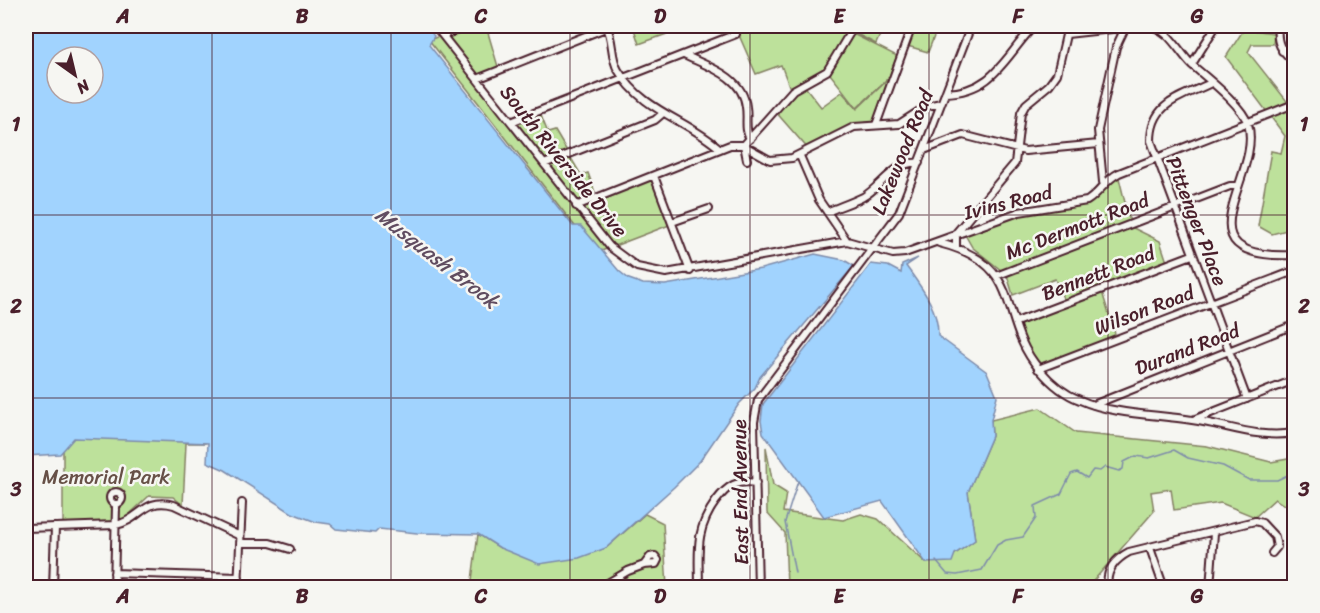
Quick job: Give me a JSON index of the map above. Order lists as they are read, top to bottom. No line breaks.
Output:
{"streets":{"street":["Lakewood Road","South Riverside Drive","Ivins Road","Pittenger Place","Mc Dermott Road","Bennett Road","Wilson Road","Durand Road","East End Avenue"]},"crossings":[["Lakewood Road","South Riverside Drive"],["Lakewood Road","East End Avenue"],["South Riverside Drive","Ivins Road"],["Ivins Road","Pittenger Place"],["Pittenger Place","Mc Dermott Road"],["Pittenger Place","Bennett Road"],["Pittenger Place","Wilson Road"],["Pittenger Place","Durand Road"]],"water":["Musquash Brook"],"parks":["Memorial Park"],"north":"bottom right","grid":{"columns":["A","B","C","D","E","F","G"],"rows":["1","2","3"]}}
